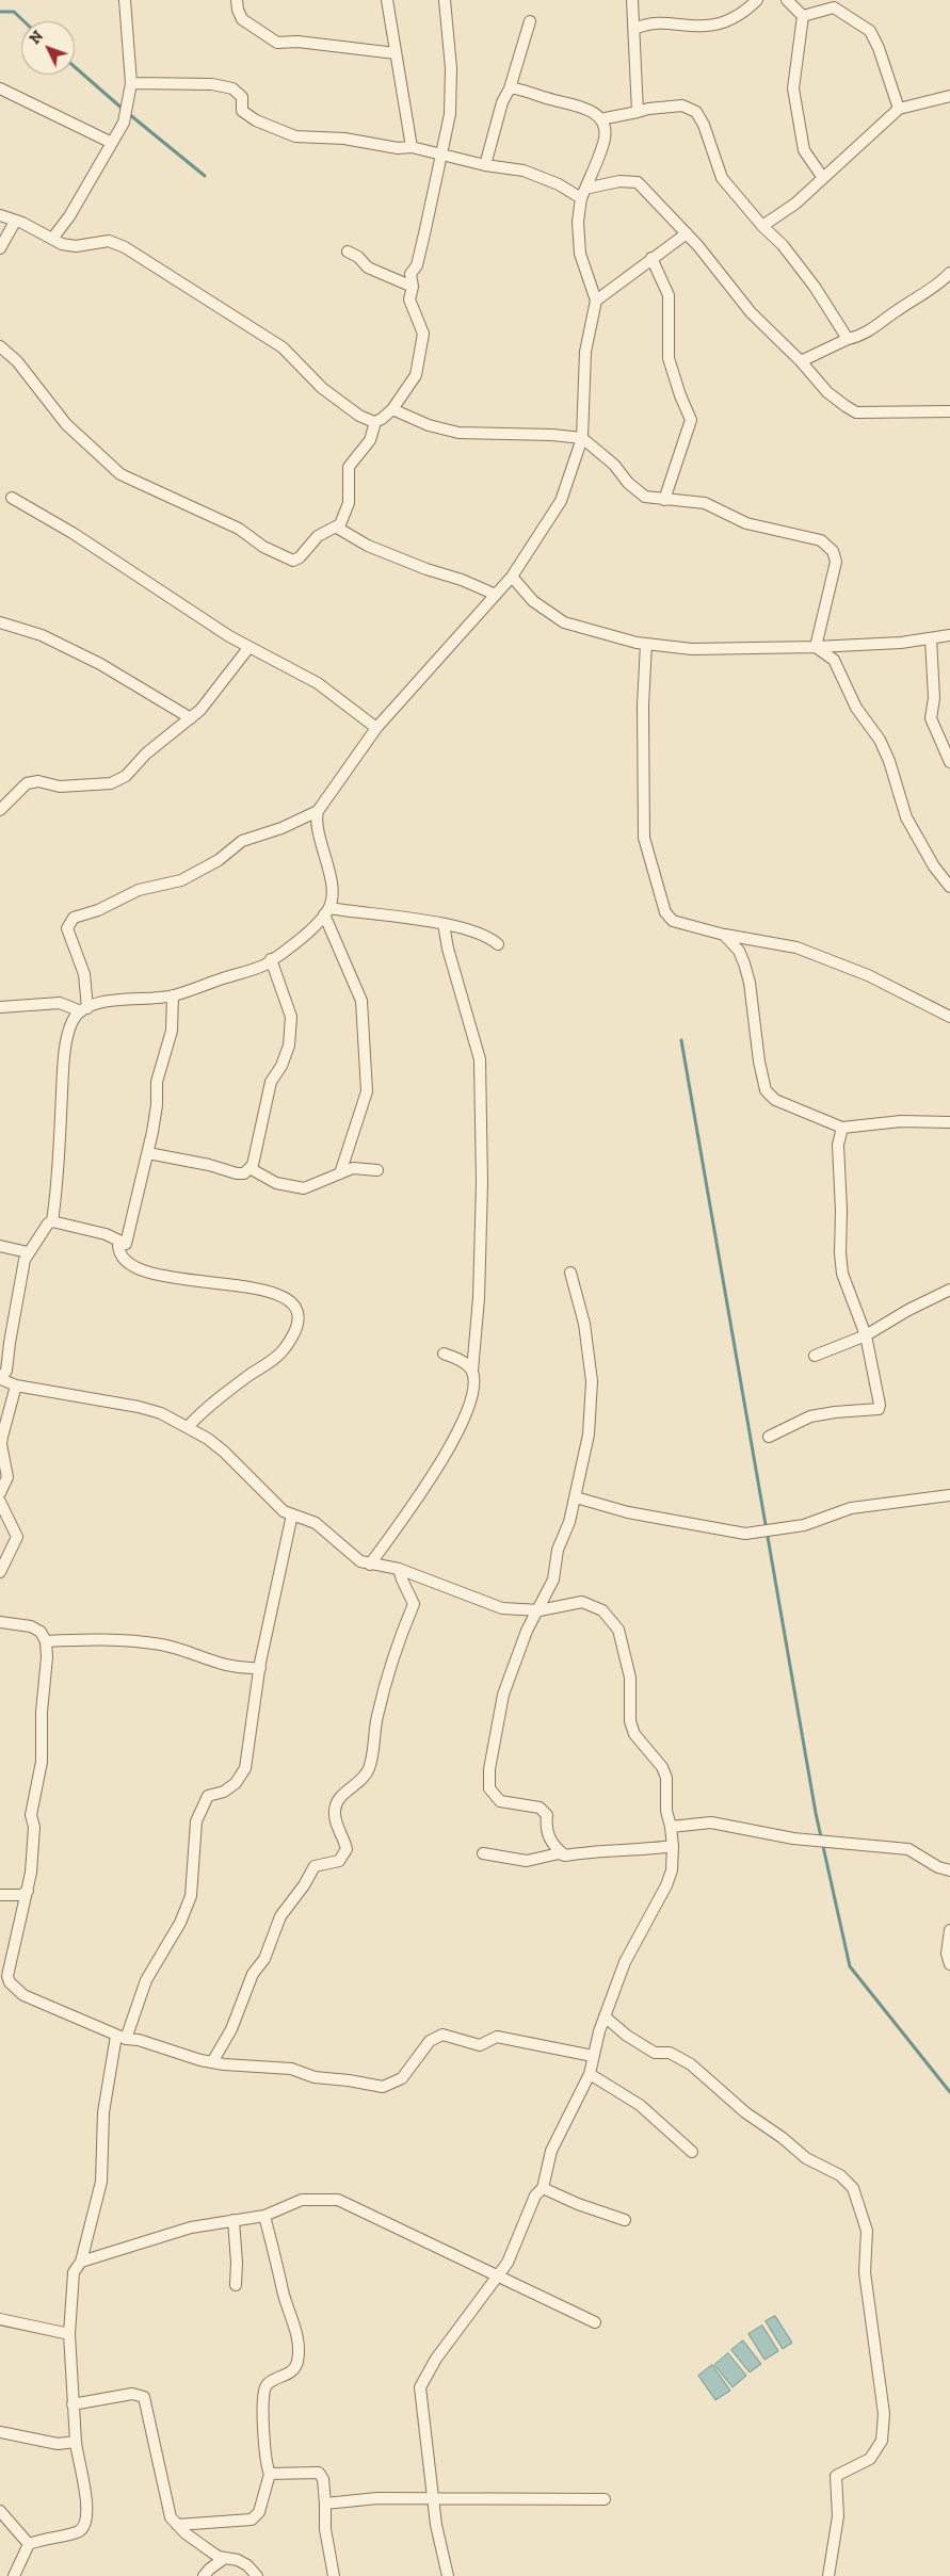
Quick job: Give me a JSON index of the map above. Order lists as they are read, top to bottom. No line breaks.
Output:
{"north":"top left"}
